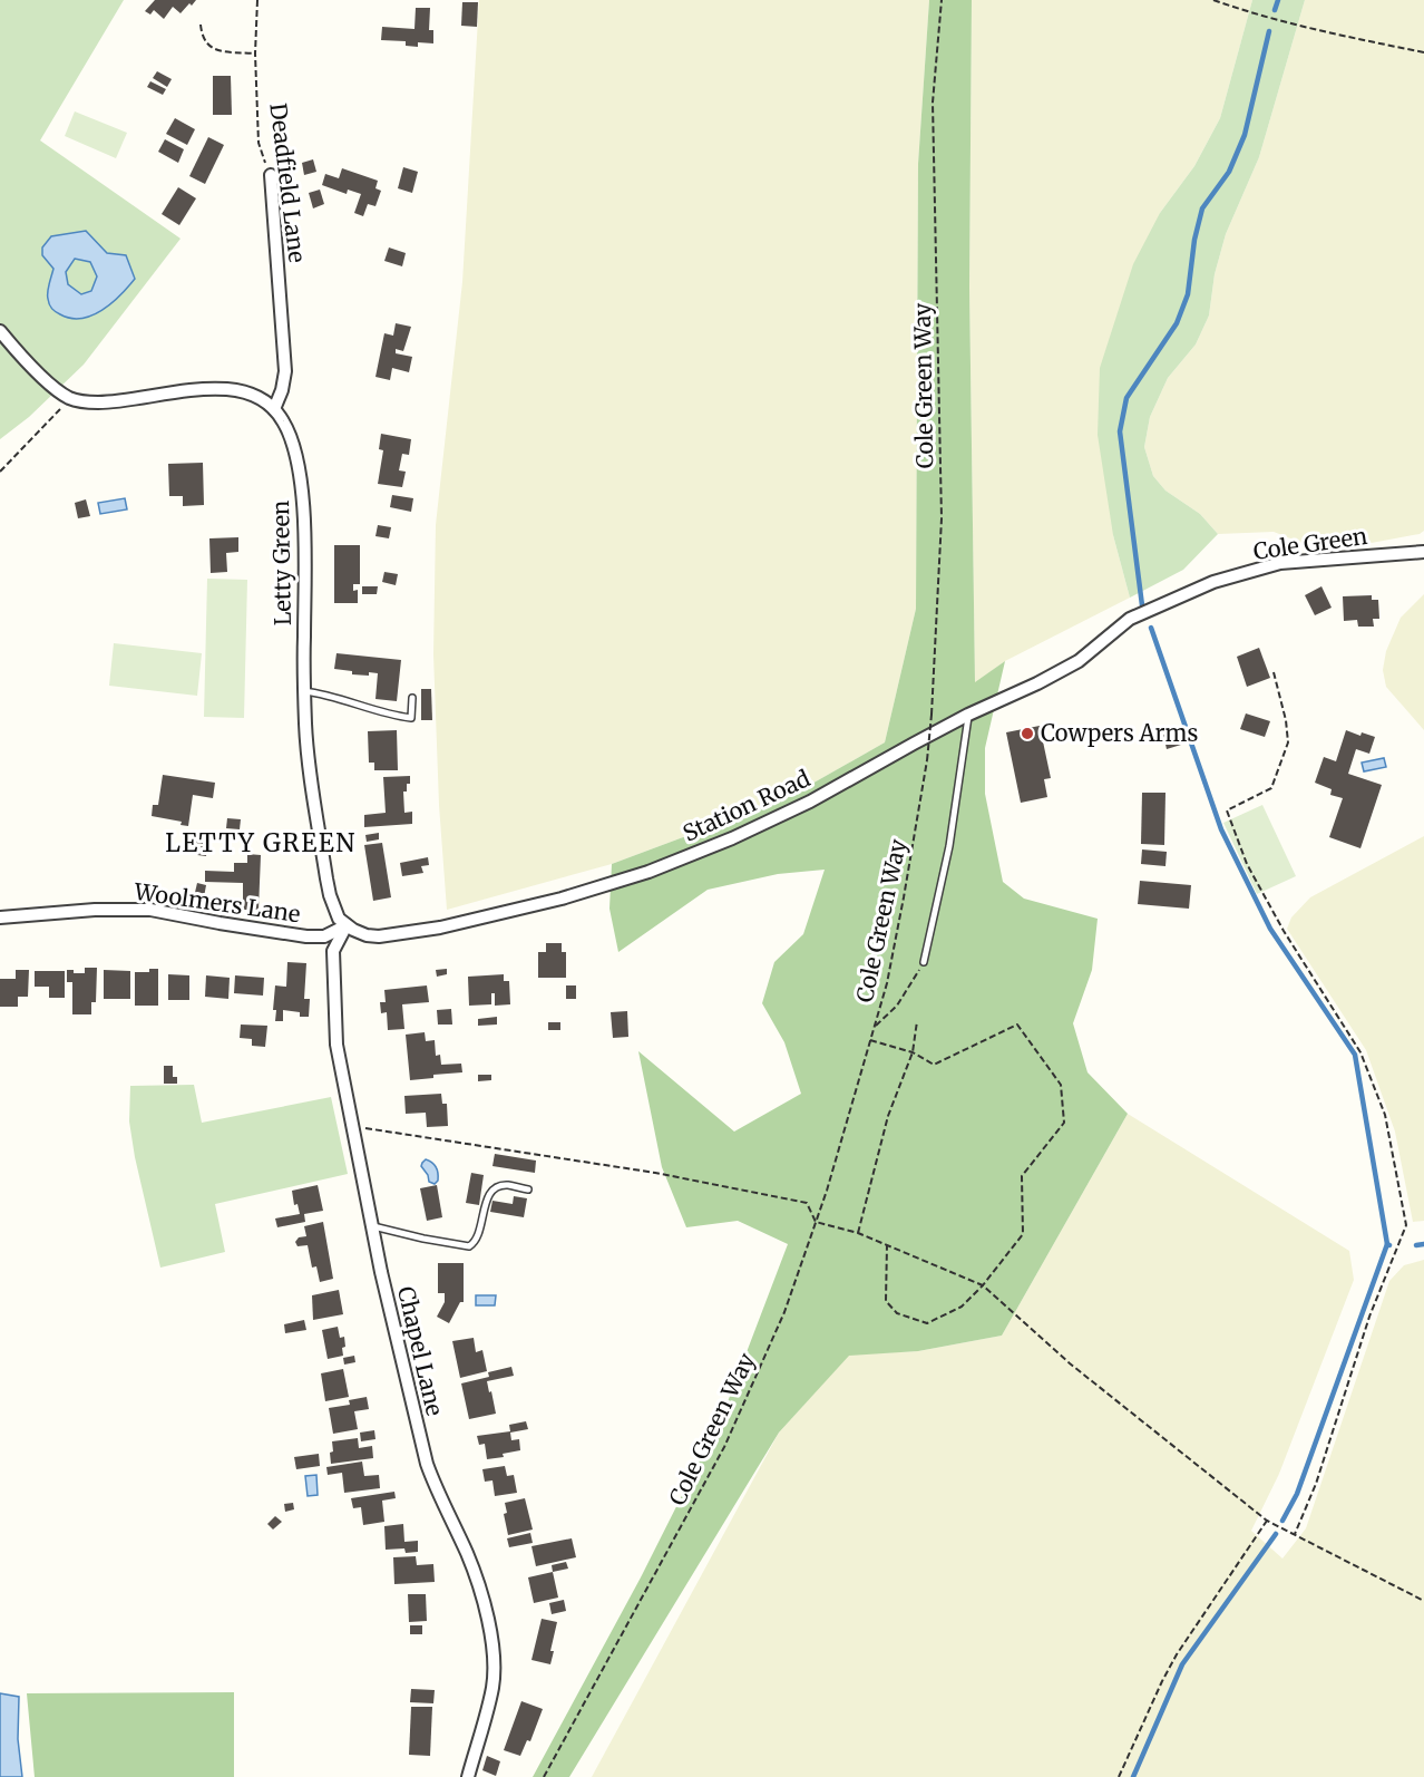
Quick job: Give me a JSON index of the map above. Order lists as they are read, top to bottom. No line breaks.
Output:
{"streets":{"street":["Deadfield Lane","Cole Green","Letty Green","Station Road","Woolmers Lane","Chapel Lane"],"path":["Cole Green Way"]},"crossings":[["Deadfield Lane","Letty Green"],["Cole Green","Station Road"],["Letty Green","Station Road"],["Letty Green","Woolmers Lane"],["Letty Green","Chapel Lane"],["Station Road","Woolmers Lane"],["Station Road","Chapel Lane"],["Woolmers Lane","Chapel Lane"]],"districts":["LETTY GREEN"],"places":["Cowpers Arms"]}
